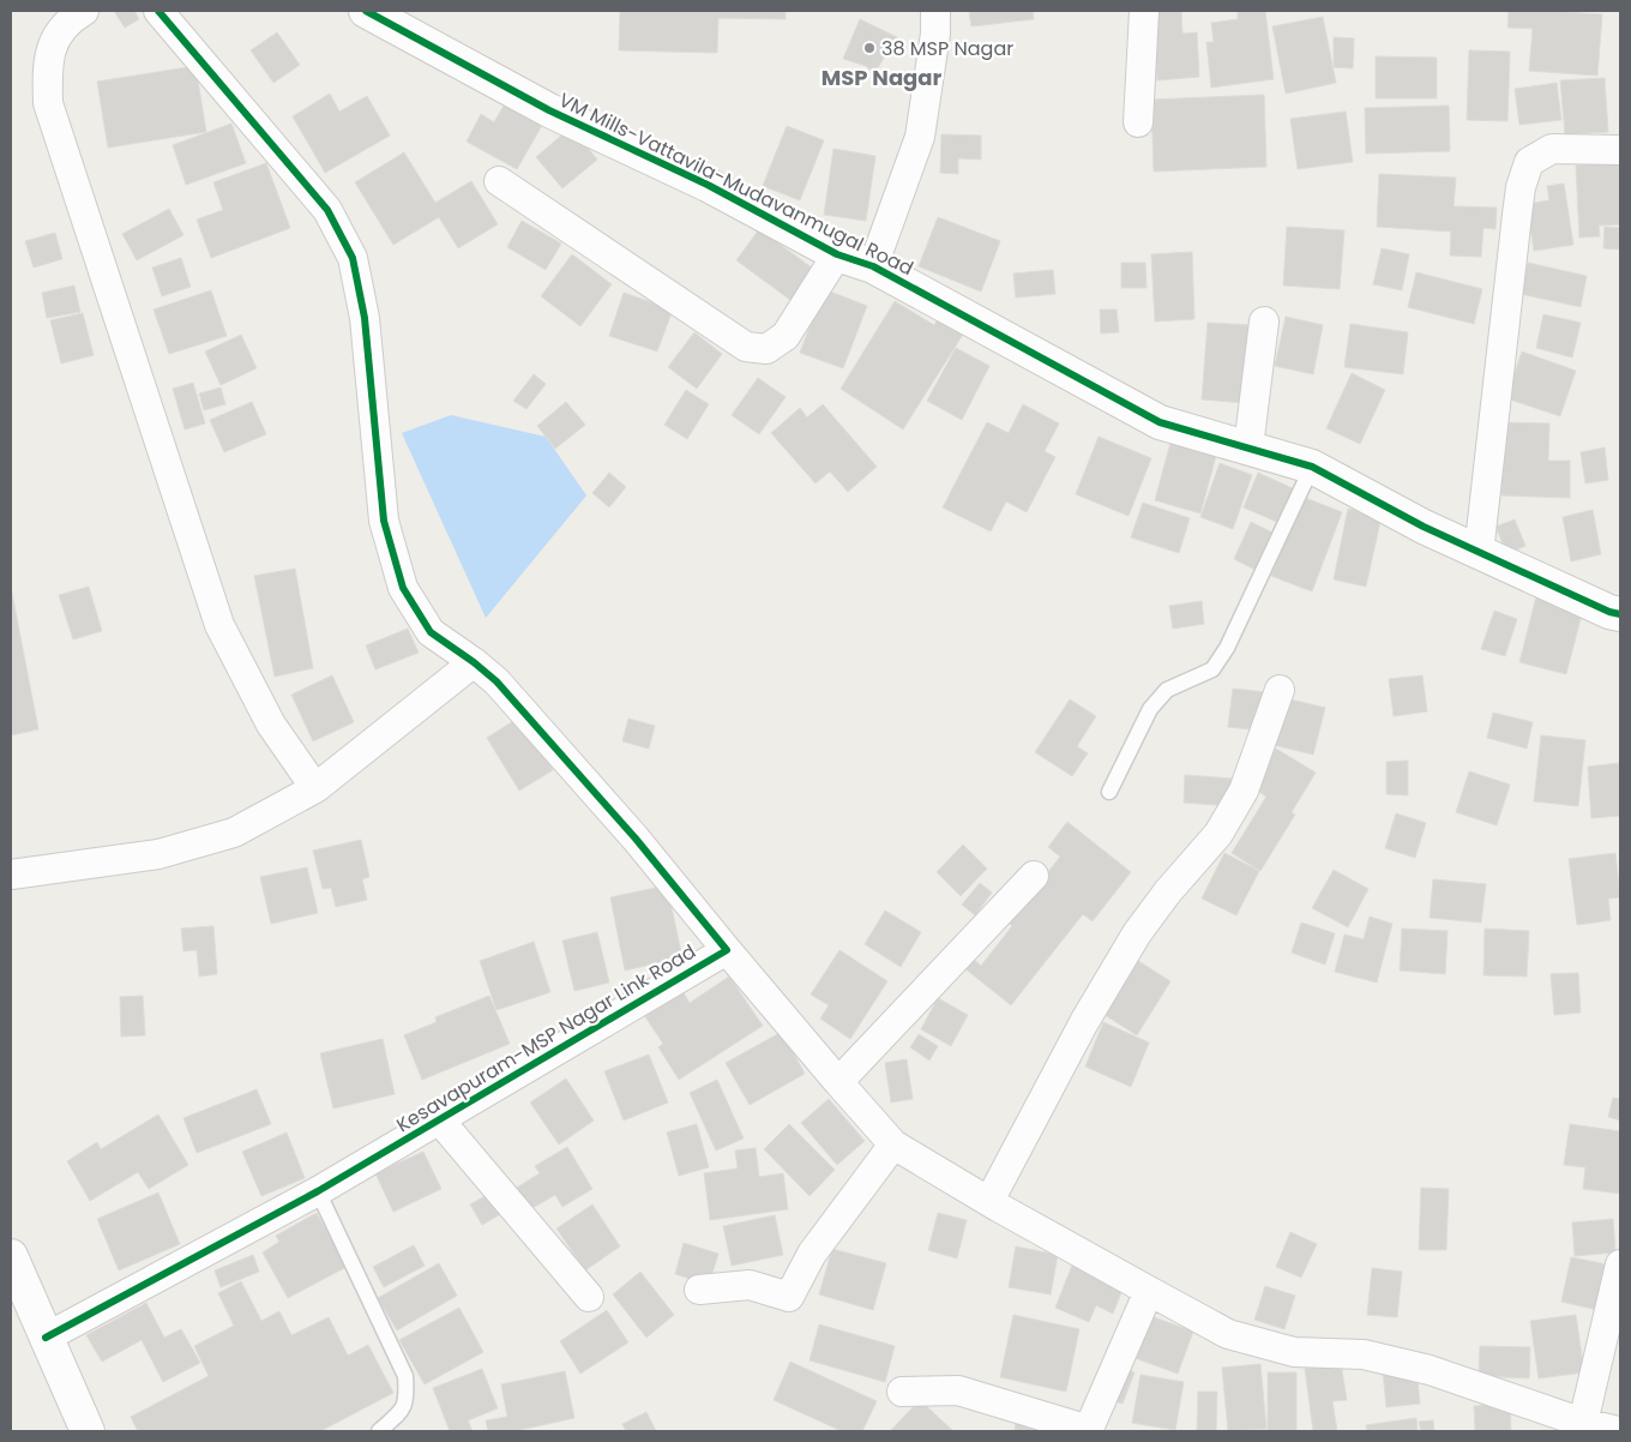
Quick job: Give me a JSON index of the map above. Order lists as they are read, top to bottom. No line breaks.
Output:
{"streets":{"street":["VM Mills-Vattavila-Mudavanmugal Road","Kesavapuram-MSP Nagar Link Road"]},"districts":["MSP Nagar"],"places":["38 MSP Nagar"]}
